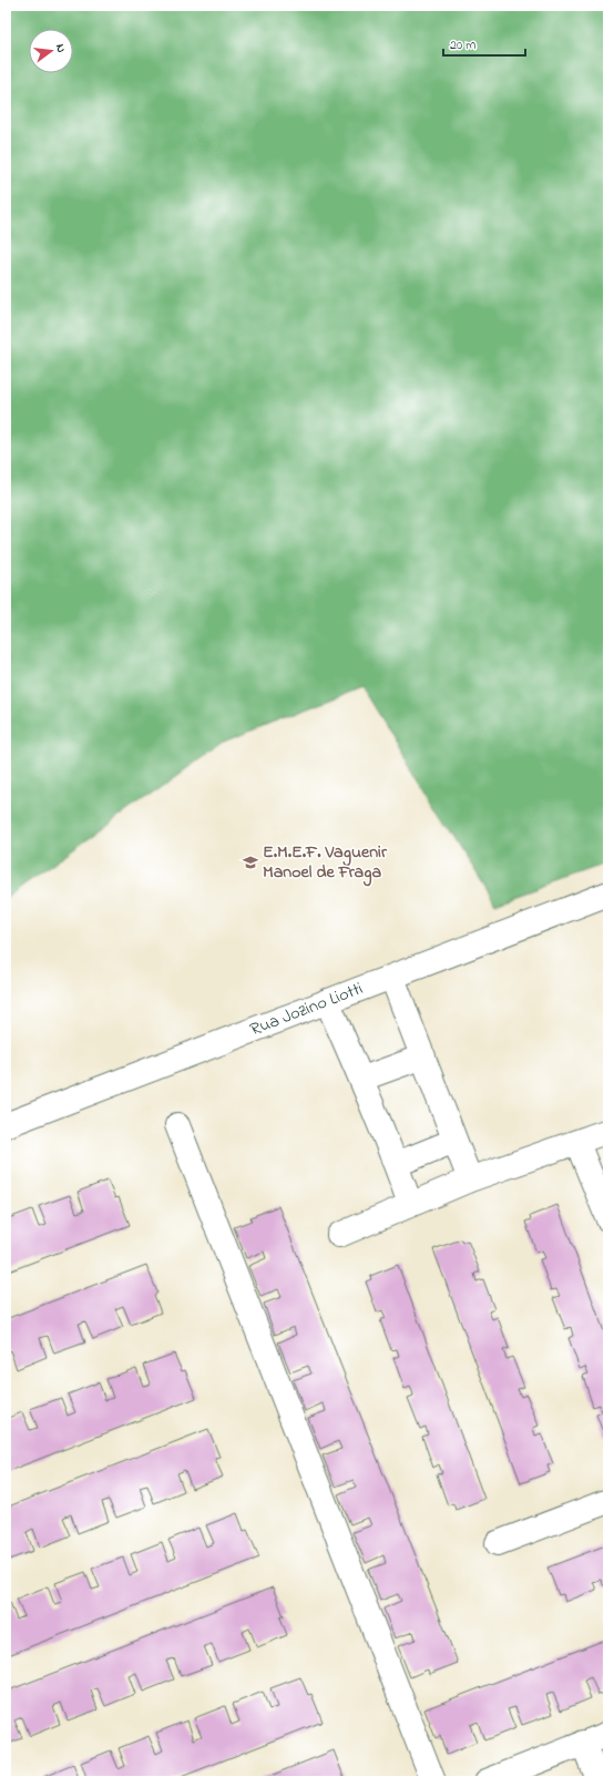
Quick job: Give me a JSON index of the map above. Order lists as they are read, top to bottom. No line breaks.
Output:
{"streets":{"street":["Rua Jozino Liotti"]},"places":{"school or university":["E.M.E.F. Vaguenir Manoel de Fraga"]},"scale_bar":"20 m","north":"right"}
